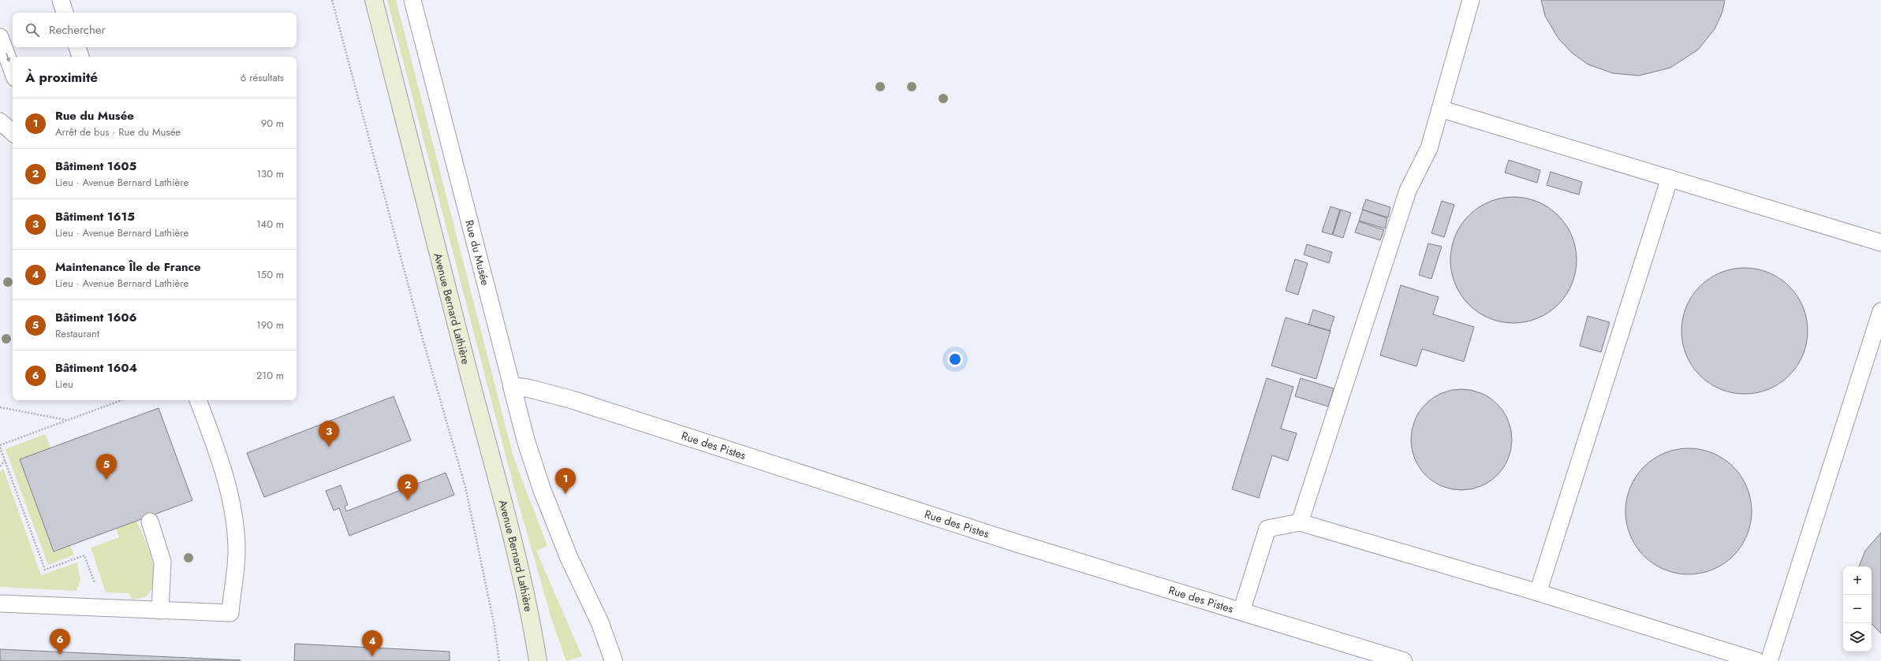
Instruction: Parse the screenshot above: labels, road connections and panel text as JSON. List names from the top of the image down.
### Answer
{
  "streets": {
    "main road": ["Avenue Bernard Lathière"],
    "street": ["Rue du Musée", "Rue des Pistes"]
  },
  "crossings": [
    ["Rue du Musée", "Rue des Pistes"]
  ],
  "page": {
    "search": "Rechercher",
    "heading": ["À proximité", "6 résultats"],
    "list": [
      {
        "mark": "1",
        "name": "Rue du Musée",
        "note": "Arrêt de bus · Rue du Musée",
        "value": "90 m"
      },
      {
        "mark": "2",
        "name": "Bâtiment 1605",
        "note": "Lieu · Avenue Bernard Lathière",
        "value": "130 m"
      },
      {
        "mark": "3",
        "name": "Bâtiment 1615",
        "note": "Lieu · Avenue Bernard Lathière",
        "value": "140 m"
      },
      {
        "mark": "4",
        "name": "Maintenance Île de France",
        "note": "Lieu · Avenue Bernard Lathière",
        "value": "150 m"
      },
      {
        "mark": "5",
        "name": "Bâtiment 1606",
        "note": "Restaurant",
        "value": "190 m"
      },
      {
        "mark": "6",
        "name": "Bâtiment 1604",
        "note": "Lieu",
        "value": "210 m"
      }
    ],
    "pins": [
      "3",
      "5",
      "1",
      "2",
      "6",
      "4"
    ],
    "map_buttons": ["+", "−"]
  }
}
